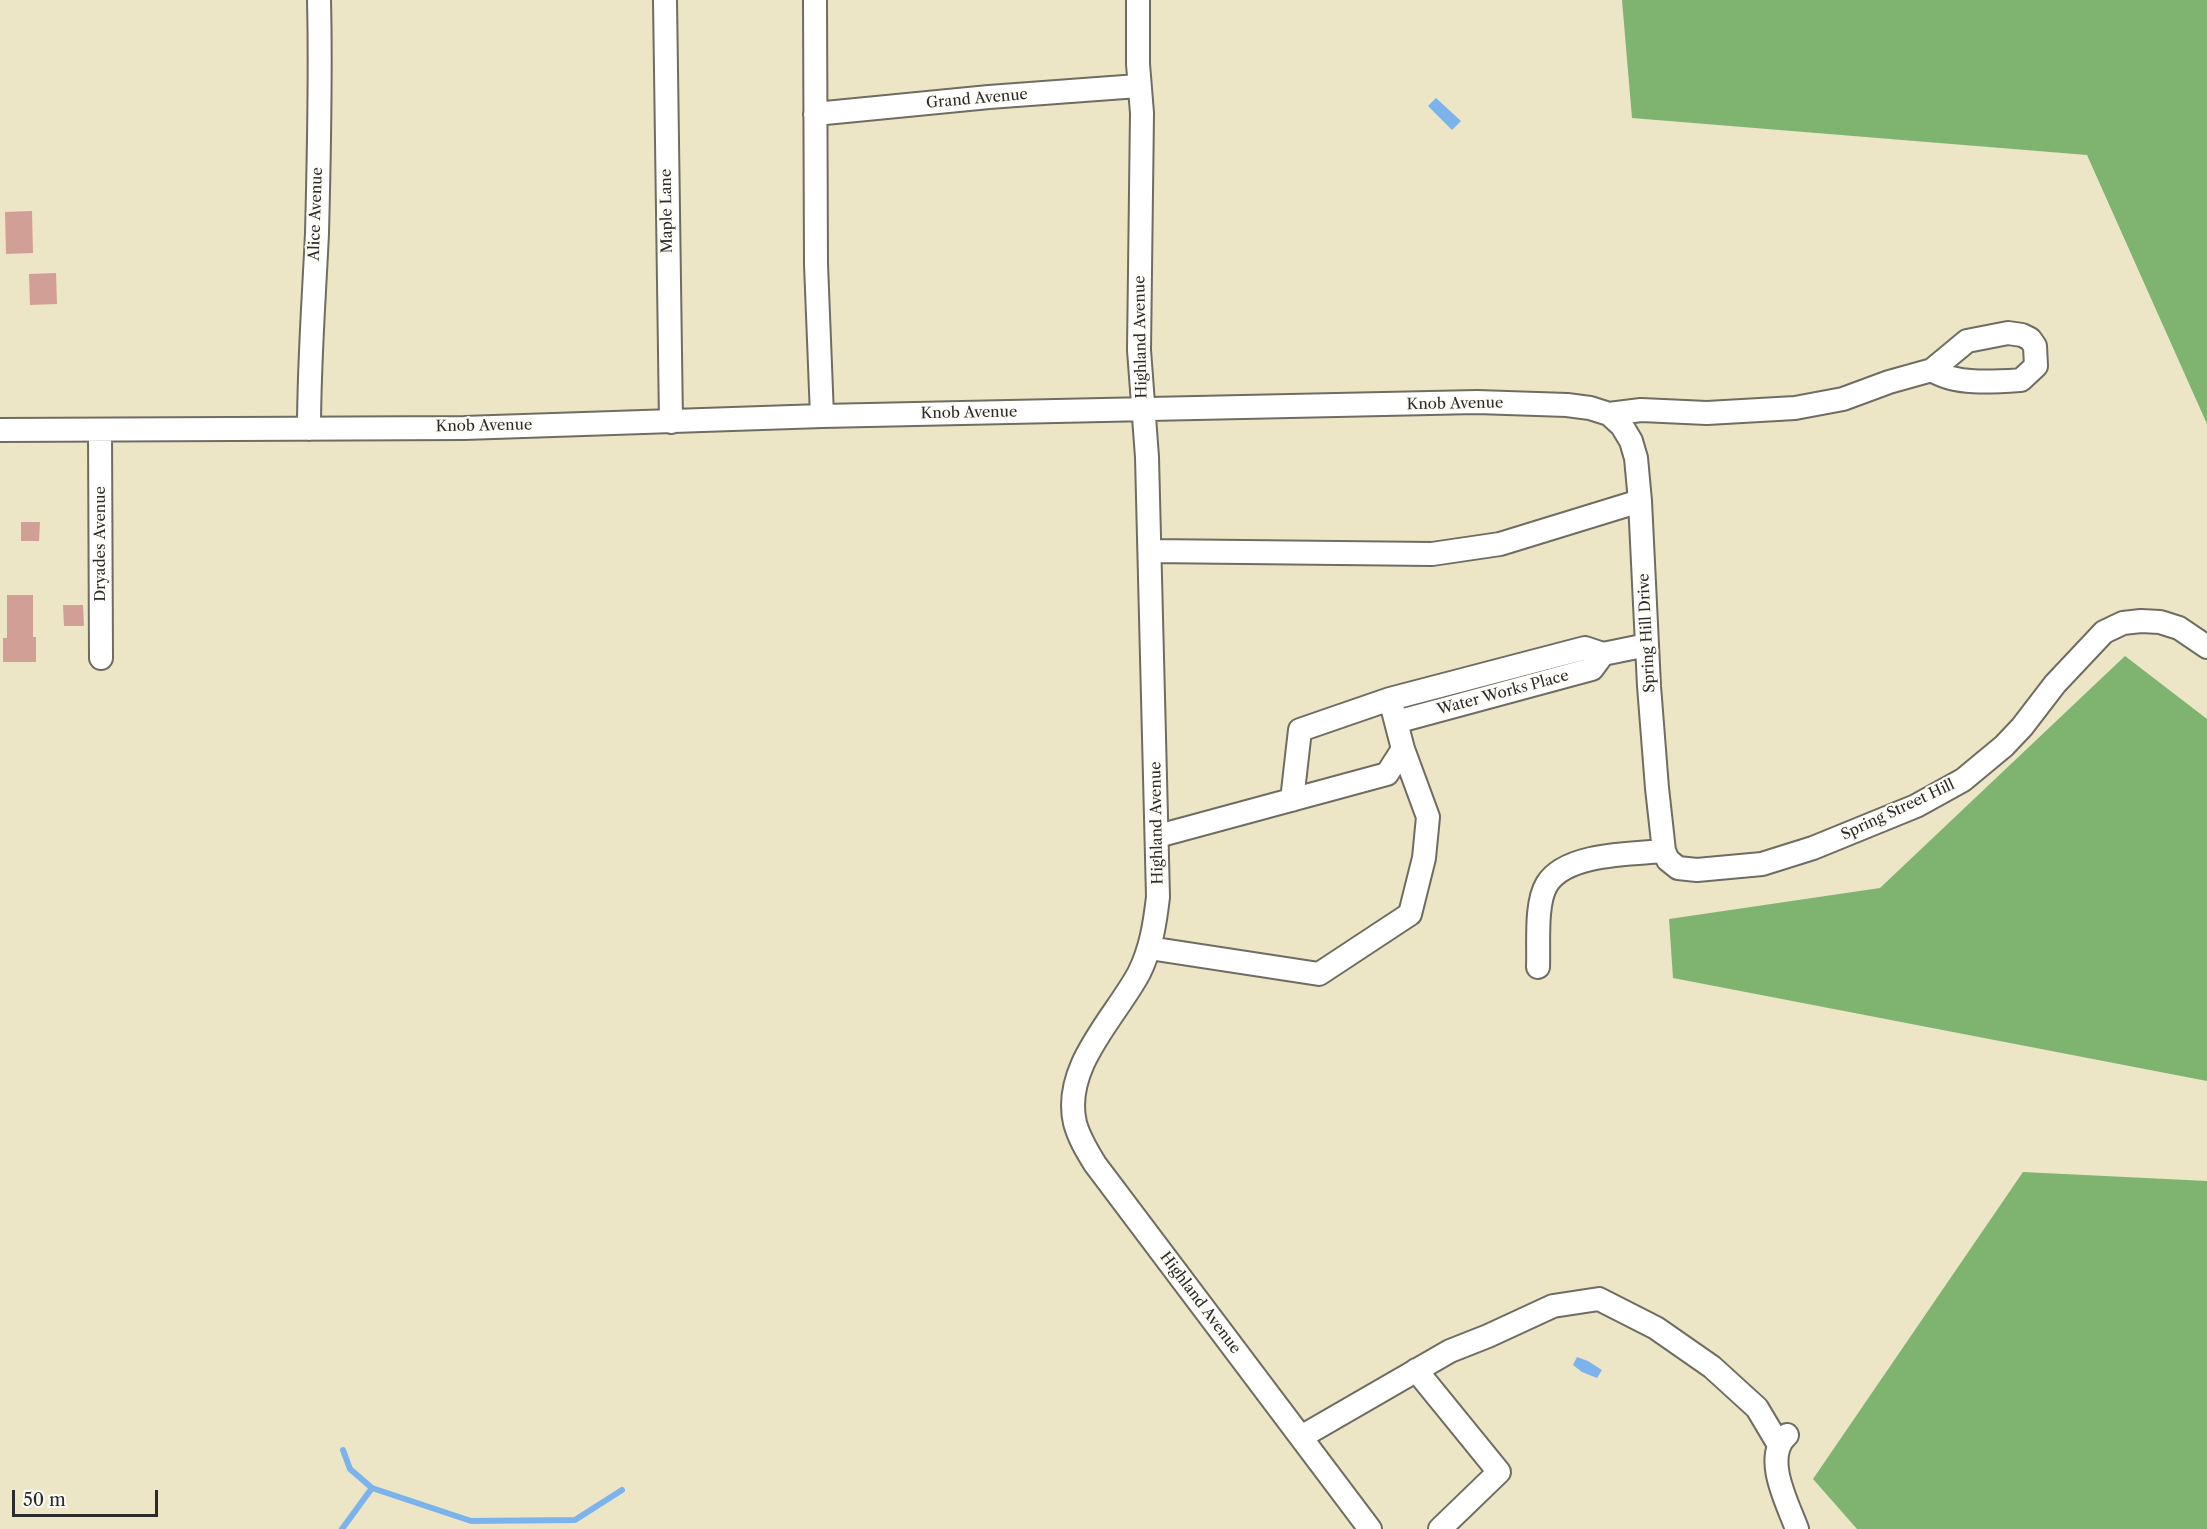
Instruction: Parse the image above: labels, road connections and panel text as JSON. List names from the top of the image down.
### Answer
{
  "streets": {
    "street": [
      "Grand Avenue",
      "Maple Lane",
      "Alice Avenue",
      "Highland Avenue",
      "Knob Avenue",
      "Dryades Avenue",
      "Spring Hill Drive",
      "Water Works Place",
      "Spring Street Hill"
    ]
  },
  "crossings": [
    ["Grand Avenue", "Highland Avenue"],
    ["Maple Lane", "Knob Avenue"],
    ["Alice Avenue", "Knob Avenue"],
    ["Highland Avenue", "Knob Avenue"],
    ["Knob Avenue", "Dryades Avenue"],
    ["Knob Avenue", "Spring Hill Drive"],
    ["Spring Hill Drive", "Water Works Place"],
    ["Spring Hill Drive", "Spring Street Hill"]
  ],
  "scale_bar": "50 m"
}
